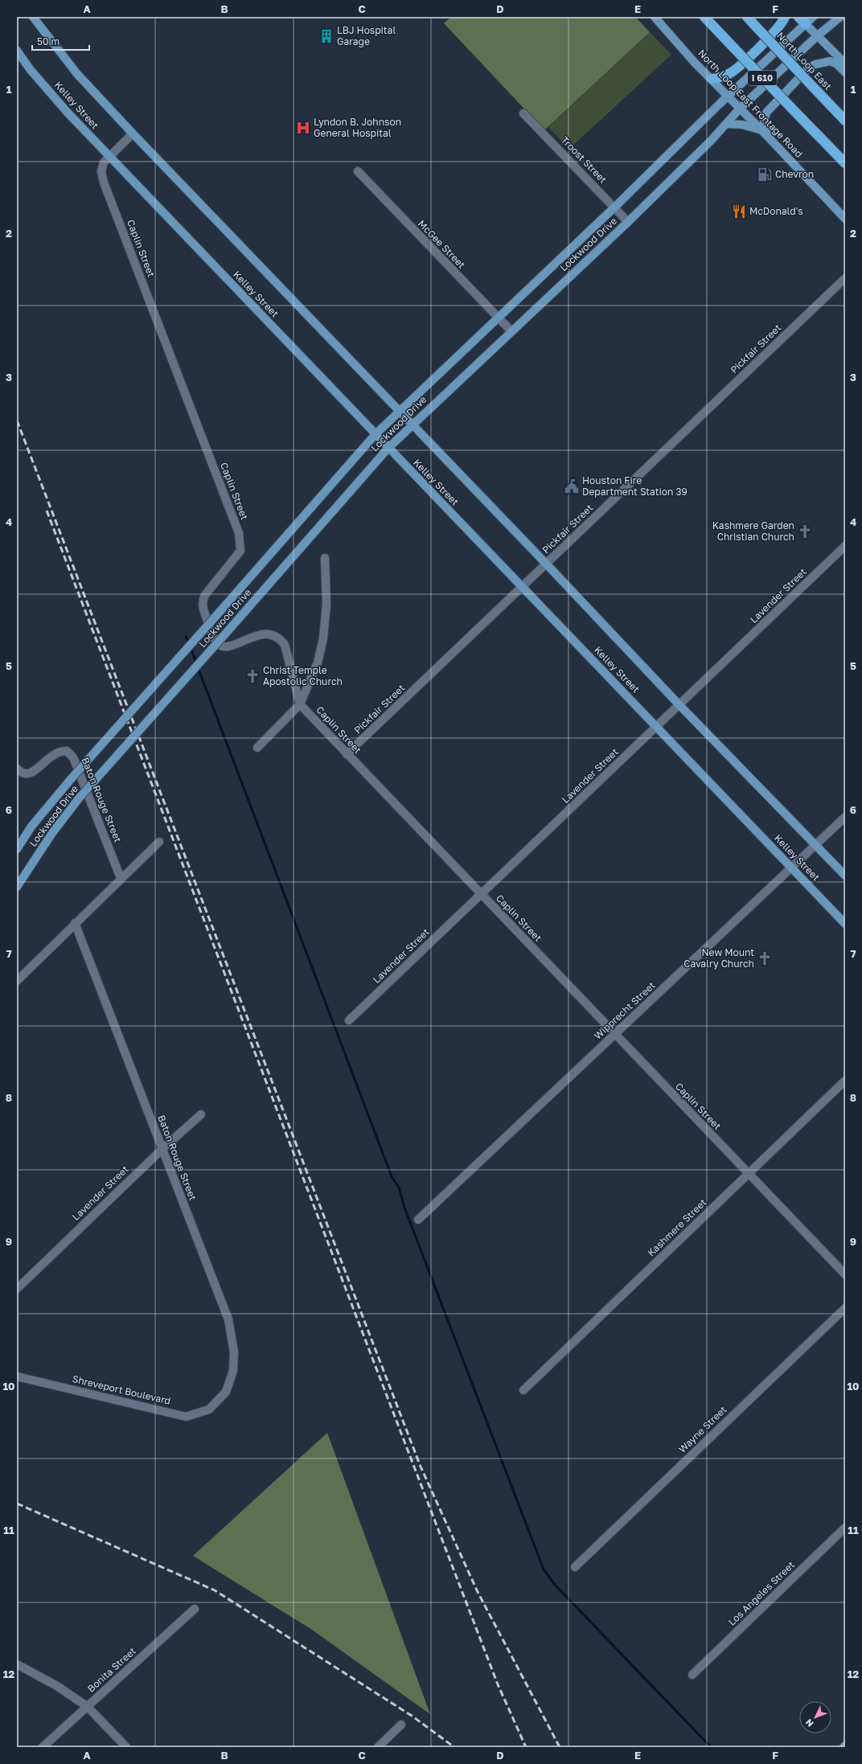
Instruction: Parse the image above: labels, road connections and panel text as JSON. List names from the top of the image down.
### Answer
{
  "streets": {
    "highway": ["North Loop East", "I 610"],
    "main road": ["North Loop East Frontage Road", "Kelley Street", "Lockwood Drive"],
    "street": [
      "Troost Street",
      "McGee Street",
      "Caplin Street",
      "Pickfair Street",
      "Lavender Street",
      "Baton Rouge Street",
      "Wipprecht Street",
      "Kashmere Street",
      "Shreveport Boulevard",
      "Wayne Street",
      "Los Angeles Street",
      "Bonita Street"
    ]
  },
  "crossings": [
    ["North Loop East Frontage Road", "Lockwood Drive"],
    ["Kelley Street", "Lockwood Drive"],
    ["Kelley Street", "Caplin Street"],
    ["Kelley Street", "Pickfair Street"],
    ["Kelley Street", "Lavender Street"],
    ["Kelley Street", "Wipprecht Street"],
    ["Troost Street", "Lockwood Drive"],
    ["McGee Street", "Lockwood Drive"],
    ["Caplin Street", "Pickfair Street"],
    ["Caplin Street", "Lavender Street"],
    ["Caplin Street", "Wipprecht Street"],
    ["Caplin Street", "Kashmere Street"],
    ["Lavender Street", "Baton Rouge Street"],
    ["Baton Rouge Street", "Shreveport Boulevard"]
  ],
  "places": {
    "building": ["LBJ Hospital Garage"],
    "hospital": ["Lyndon B. Johnson General Hospital"],
    "fuel station": ["Chevron"],
    "restaurant": ["McDonald's"],
    "public building": ["Houston Fire Department Station 39"],
    "church": ["Kashmere Garden Christian Church", "Christ Temple Apostolic Church", "New Mount Cavalry Church"]
  },
  "scale_bar": "50 m",
  "north": "bottom left",
  "grid": {
    "columns": [
      "A",
      "B",
      "C",
      "D",
      "E",
      "F"
    ],
    "rows": [
      "1",
      "2",
      "3",
      "4",
      "5",
      "6",
      "7",
      "8",
      "9",
      "10",
      "11",
      "12"
    ]
  }
}
